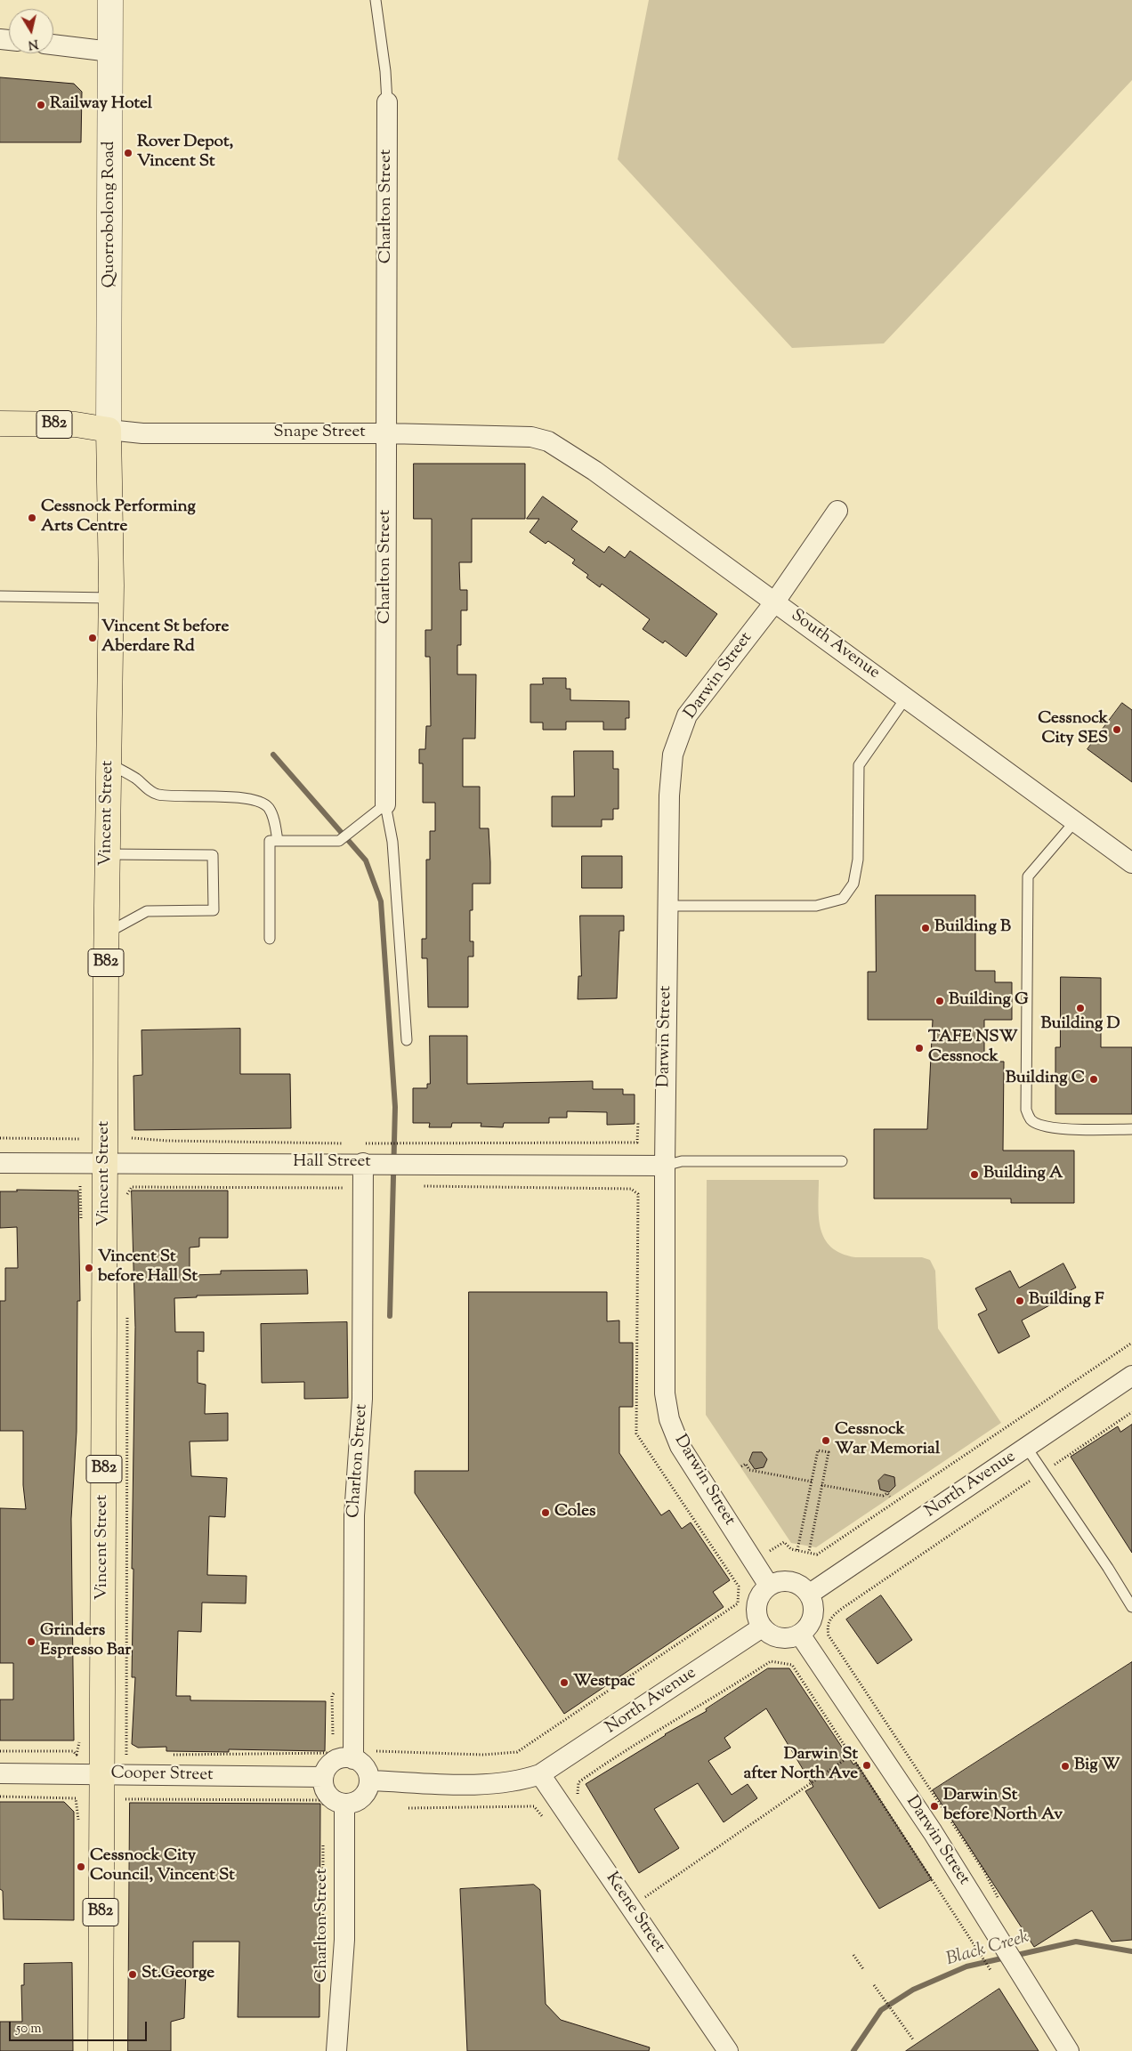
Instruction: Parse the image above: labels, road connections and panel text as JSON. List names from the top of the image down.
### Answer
{
  "streets": {
    "main road": ["B82", "Vincent Street"],
    "street": [
      "Charlton Street",
      "Quorrobolong Road",
      "Snape Street",
      "South Avenue",
      "Darwin Street",
      "Hall Street",
      "North Avenue",
      "Cooper Street",
      "Keene Street"
    ]
  },
  "crossings": [
    ["Charlton Street", "Snape Street"],
    ["Charlton Street", "Hall Street"],
    ["Charlton Street", "Cooper Street"],
    ["Quorrobolong Road", "B82"],
    ["Quorrobolong Road", "Snape Street"],
    ["Quorrobolong Road", "Vincent Street"],
    ["B82", "Snape Street"],
    ["B82", "Vincent Street"],
    ["Snape Street", "South Avenue"],
    ["Snape Street", "Vincent Street"],
    ["South Avenue", "Darwin Street"],
    ["Darwin Street", "Hall Street"],
    ["Darwin Street", "North Avenue"],
    ["Vincent Street", "Hall Street"],
    ["Vincent Street", "Cooper Street"],
    ["North Avenue", "Keene Street"]
  ],
  "water": ["Black Creek"],
  "places": [
    "Railway Hotel",
    "Rover Depot, Vincent St",
    "Cessnock Performing Arts Centre",
    "Vincent St before Aberdare Rd",
    "Cessnock City SES",
    "Building B",
    "Building G",
    "Building D",
    "TAFE NSW Cessnock",
    "Building C",
    "Building A",
    "Vincent St before Hall St",
    "Building F",
    "Cessnock War Memorial",
    "Coles",
    "Grinders Espresso Bar",
    "Westpac",
    "Darwin St after North Ave",
    "Big W",
    "Darwin St before North Av",
    "Cessnock City Council, Vincent St",
    "St.George"
  ],
  "scale_bar": "50 m",
  "north": "bottom"
}
